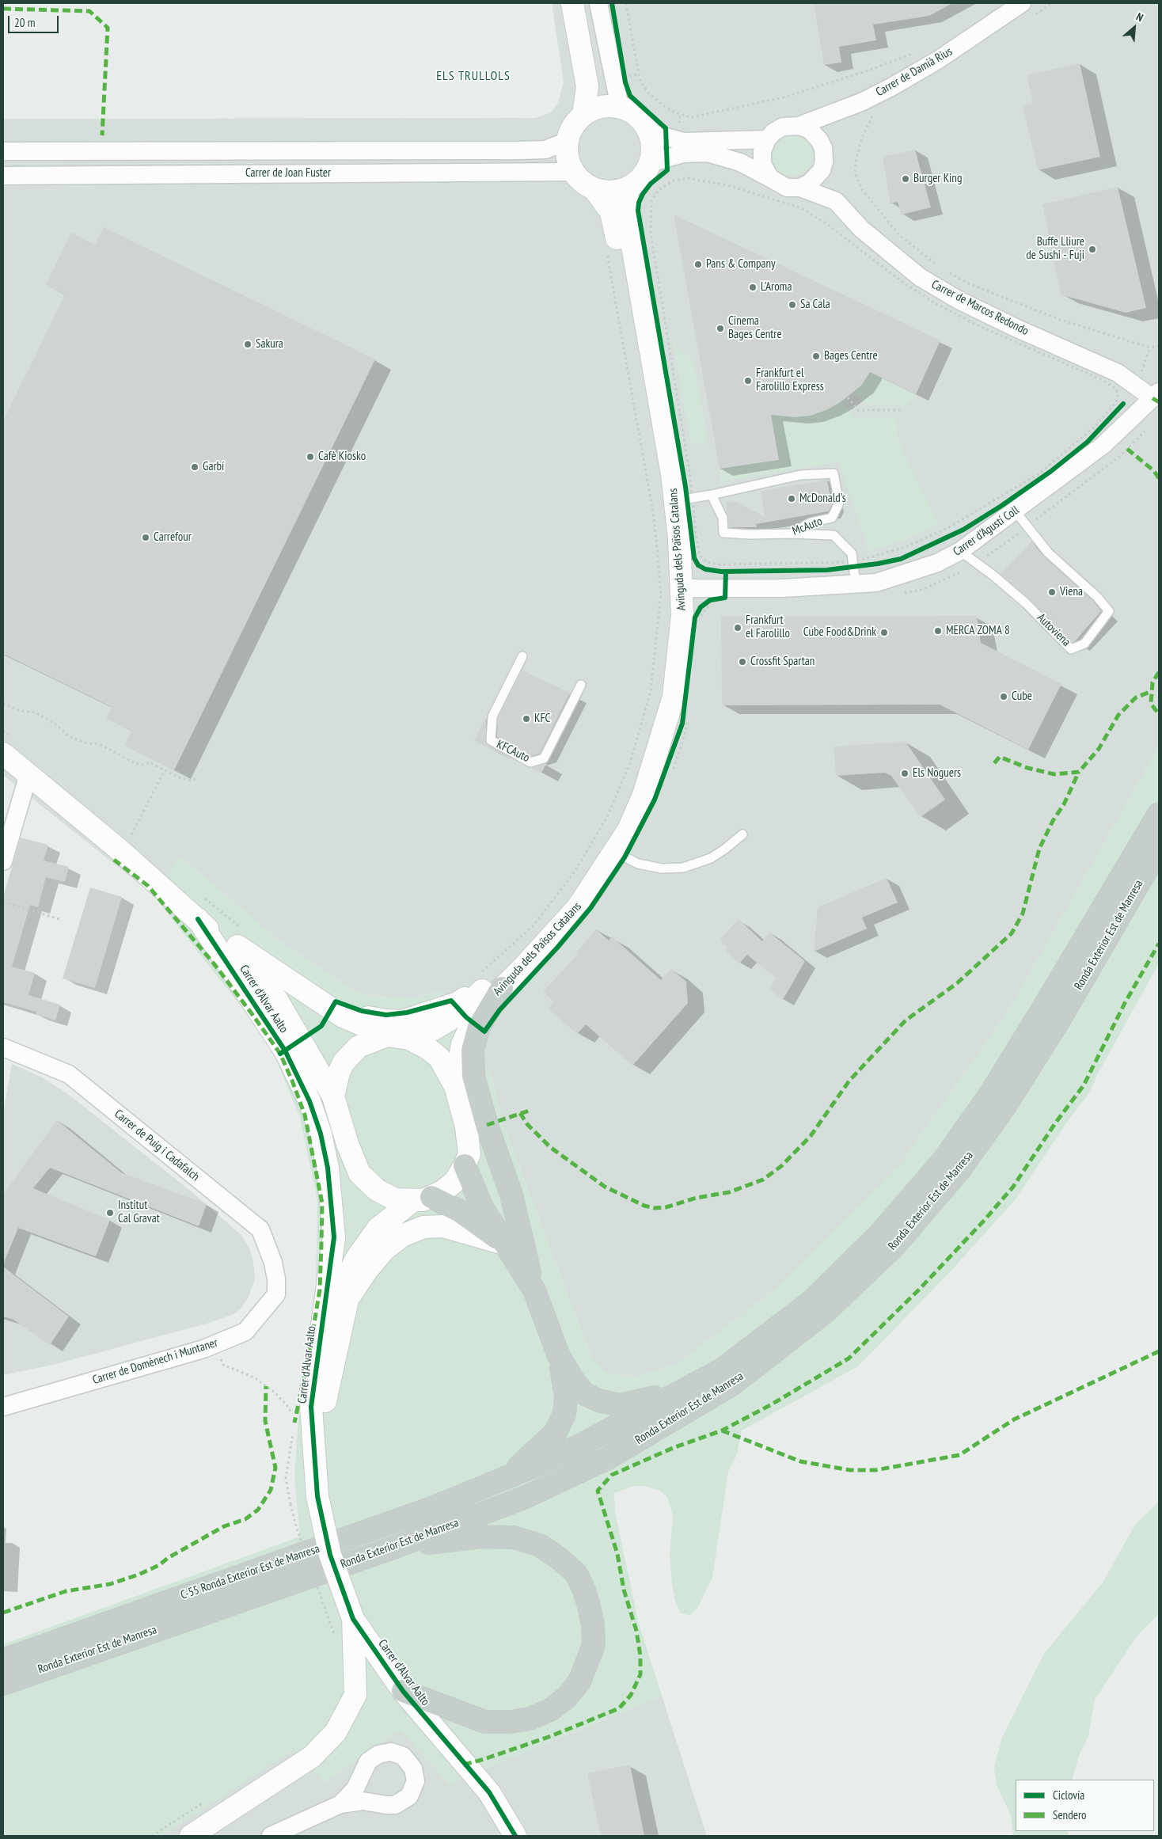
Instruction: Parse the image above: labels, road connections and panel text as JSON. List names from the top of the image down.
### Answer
{
  "streets": {
    "highway": ["Ronda Exterior Est de Manresa", "C-55 Ronda Exterior Est de Manresa"],
    "street": [
      "Carrer de Damià Rius",
      "Carrer de Joan Fuster",
      "Carrer de Marcos Redondo",
      "Carrer d'Agustí Coll",
      "Avinguda dels Països Catalans",
      "Carrer d'Alvar Aalto",
      "Carrer de Puig i Cadafalch",
      "Carrer de Domènech i Muntaner"
    ],
    "lane": ["McAuto", "Autoviena", "KFCAuto"]
  },
  "crossings": [
    ["Carrer de Damià Rius", "Carrer de Marcos Redondo"],
    ["Carrer de Joan Fuster", "Avinguda dels Països Catalans"],
    ["Carrer de Marcos Redondo", "Carrer d'Agustí Coll"],
    ["McAuto", "Avinguda dels Països Catalans"],
    ["Carrer d'Agustí Coll", "Avinguda dels Països Catalans"],
    ["Carrer d'Agustí Coll", "Autoviena"],
    ["Ronda Exterior Est de Manresa", "C-55 Ronda Exterior Est de Manresa"],
    ["Carrer de Puig i Cadafalch", "Carrer de Domènech i Muntaner"]
  ],
  "districts": ["ELS TRULLOLS"],
  "places": [
    "Burger King",
    "Buffe Lliure de Sushi - Fuji",
    "Pans & Company",
    "L'Aroma",
    "Sa Cala",
    "Cinema Bages Centre",
    "Sakura",
    "Bages Centre",
    "Frankfurt el Farolillo Express",
    "Cafè Kiosko",
    "Garbí",
    "McDonald's",
    "Carrefour",
    "Viena",
    "Frankfurt el Farolillo",
    "MERCA ZOMA 8",
    "Cube Food&Drink",
    "Crossfit Spartan",
    "Cube",
    "KFC",
    "Els Noguers",
    "Institut Cal Gravat"
  ],
  "legend": ["Ciclovía", "Sendero"],
  "scale_bar": "20 m",
  "north": "top right"
}
